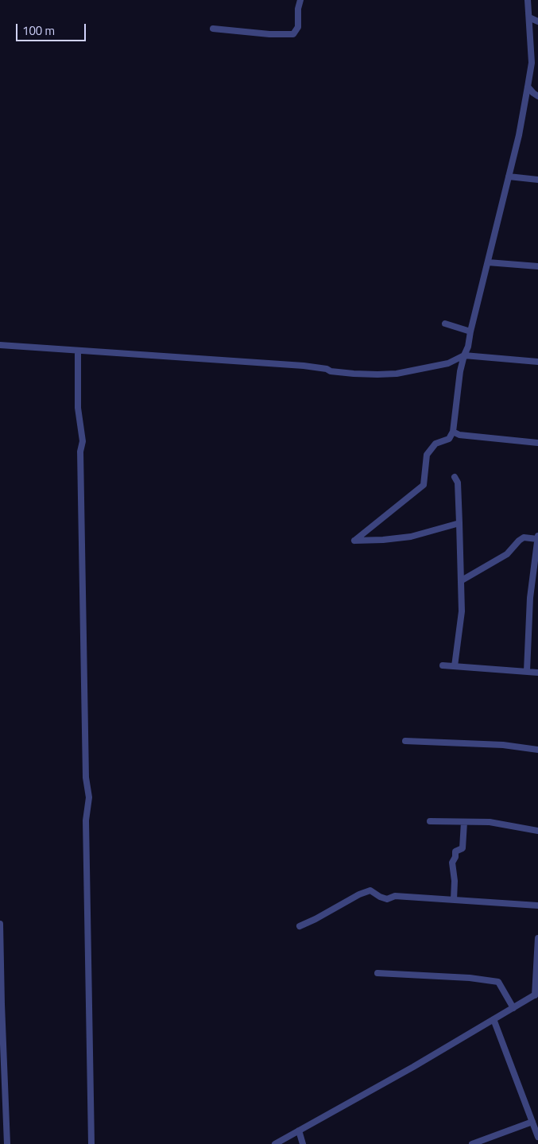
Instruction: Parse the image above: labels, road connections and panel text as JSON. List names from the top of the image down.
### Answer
{
  "scale_bar": "100 m"
}
